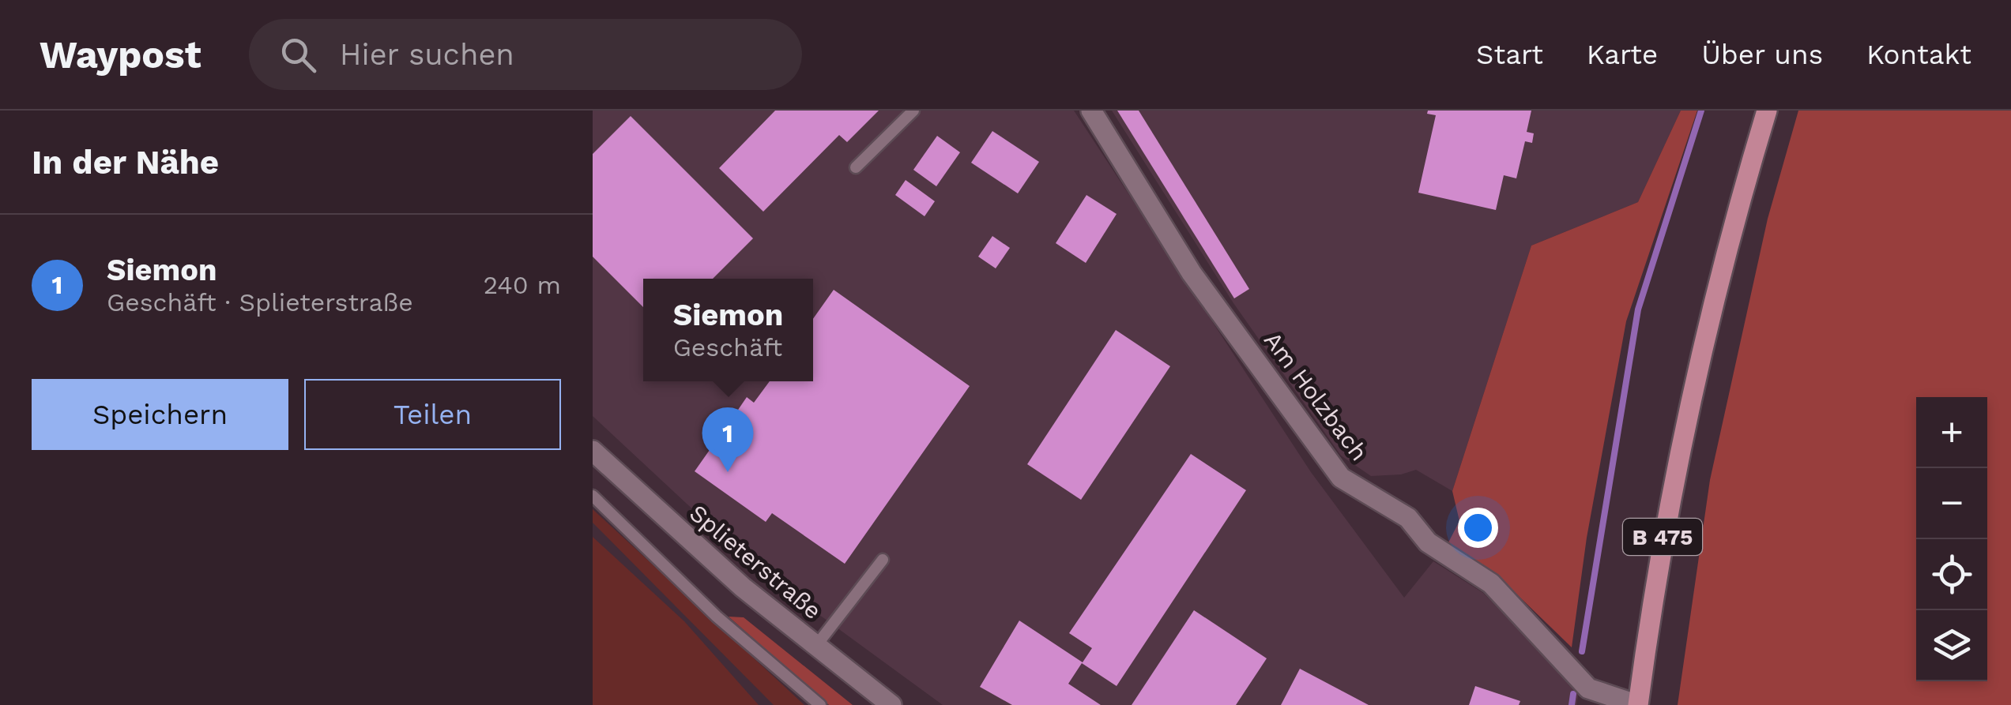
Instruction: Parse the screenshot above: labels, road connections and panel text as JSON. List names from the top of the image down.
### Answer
{
  "streets": {
    "main road": ["B 475"],
    "street": ["Am Holzbach", "Splieterstraße"]
  },
  "crossings": [
    ["Am Holzbach", "B 475"]
  ],
  "page": {
    "header": "Waypost",
    "search": "Hier suchen",
    "nav": [
      "Start",
      "Karte",
      "Über uns",
      "Kontakt"
    ],
    "heading": "In der Nähe",
    "list": [
      {
        "mark": "1",
        "name": "Siemon",
        "note": "Geschäft · Splieterstraße",
        "value": "240 m"
      }
    ],
    "popup": ["Siemon", "Geschäft"],
    "buttons": ["Speichern", "Teilen"],
    "map_buttons": ["+", "−"],
    "pins": "1"
  }
}
